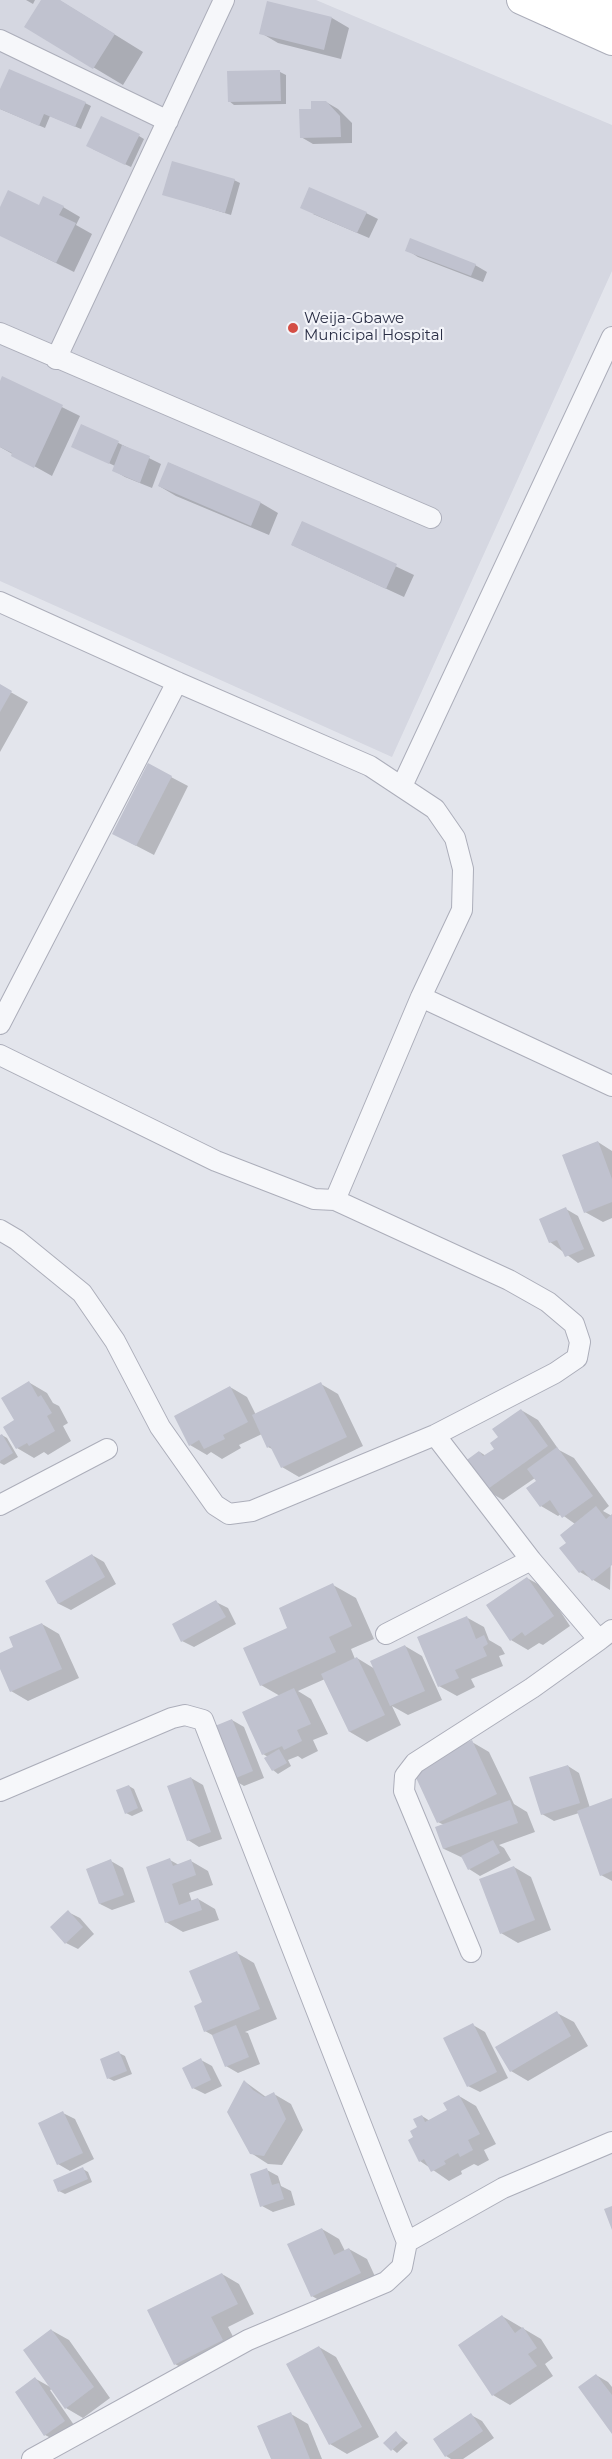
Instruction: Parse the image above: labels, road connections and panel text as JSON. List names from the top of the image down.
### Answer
{
  "places": ["Weija-Gbawe Municipal Hospital"]
}
